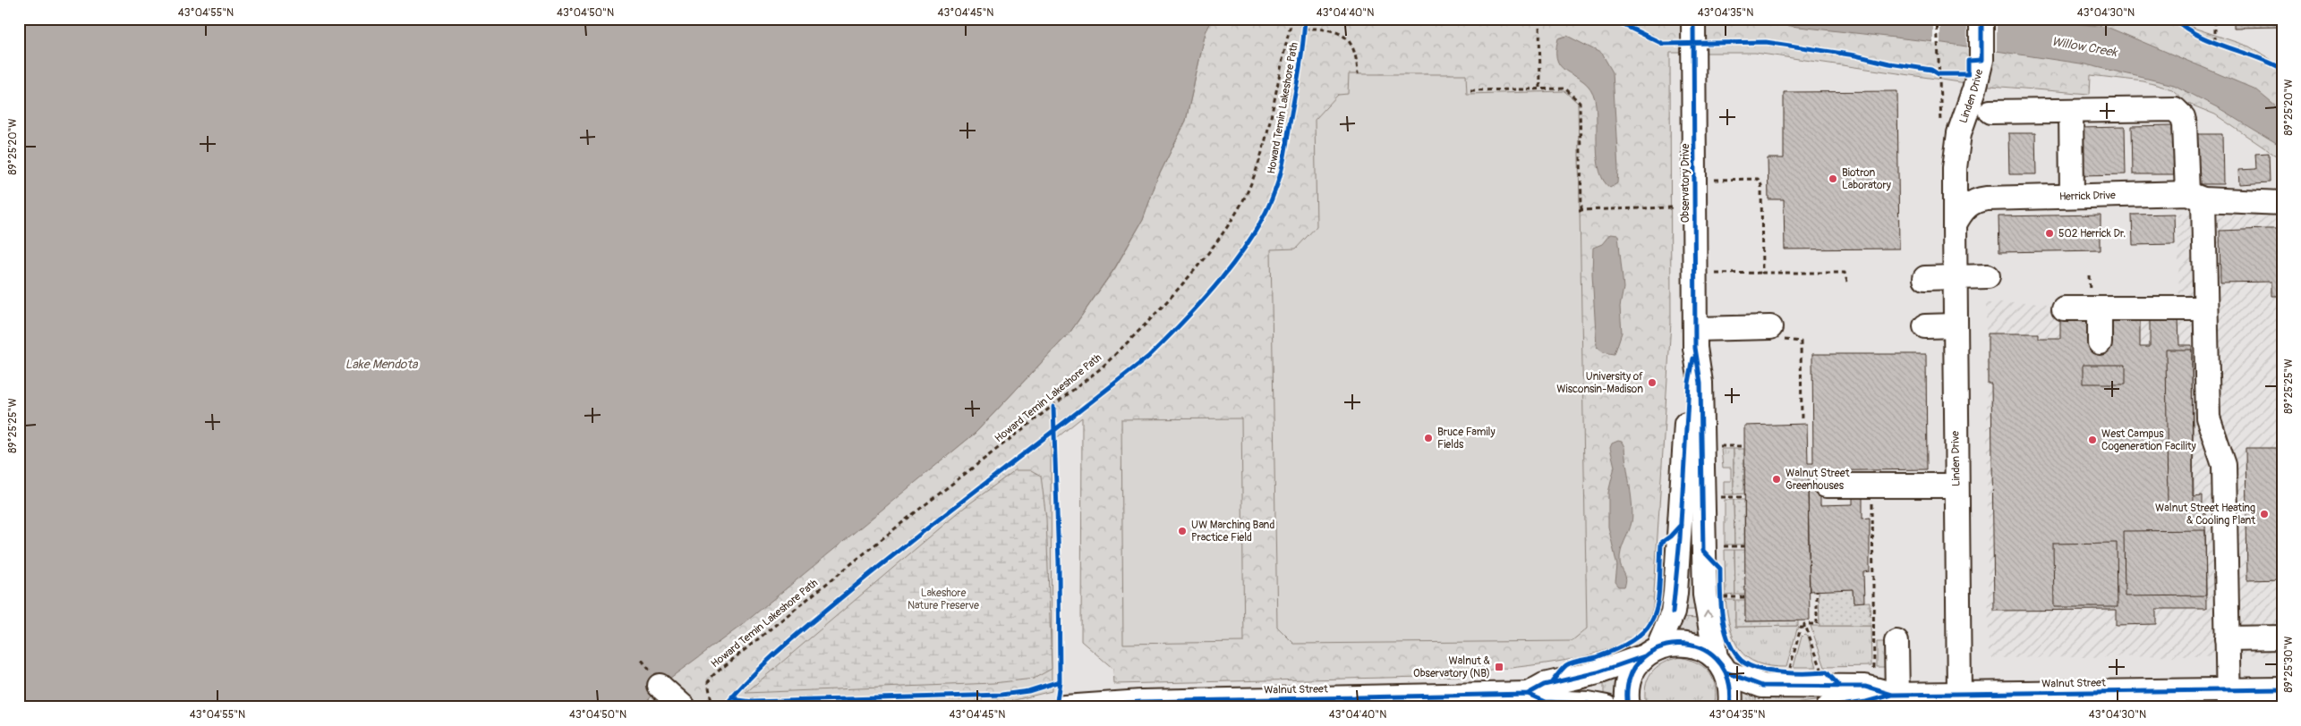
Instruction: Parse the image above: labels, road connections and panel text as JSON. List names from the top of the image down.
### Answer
{
  "streets": {
    "street": [
      "Linden Drive",
      "Observatory Drive",
      "Herrick Drive",
      "Walnut Street"
    ],
    "cycle path": ["Howard Temin Lakeshore Path"]
  },
  "crossings": [
    ["Linden Drive", "Herrick Drive"],
    ["Linden Drive", "Walnut Street"],
    ["Observatory Drive", "Walnut Street"]
  ],
  "water": ["Willow Creek", "Lake Mendota"],
  "parks": ["Lakeshore Nature Preserve"],
  "places": {
    "other": [
      "Biotron Laboratory",
      "502 Herrick Dr.",
      "University of Wisconsin-Madison",
      "Bruce Family Fields",
      "West Campus Cogeneration Facility",
      "Walnut Street Greenhouses",
      "Walnut Street Heating & Cooling Plant",
      "UW Marching Band Practice Field"
    ],
    "transit": ["Walnut & Observatory (NB)"]
  },
  "coordinates": [
    "43°04'55\"N",
    "43°04'50\"N",
    "43°04'45\"N",
    "43°04'40\"N",
    "43°04'35\"N",
    "43°04'30\"N",
    "89°25'20\"W",
    "89°25'25\"W",
    "89°25'30\"W"
  ]
}
